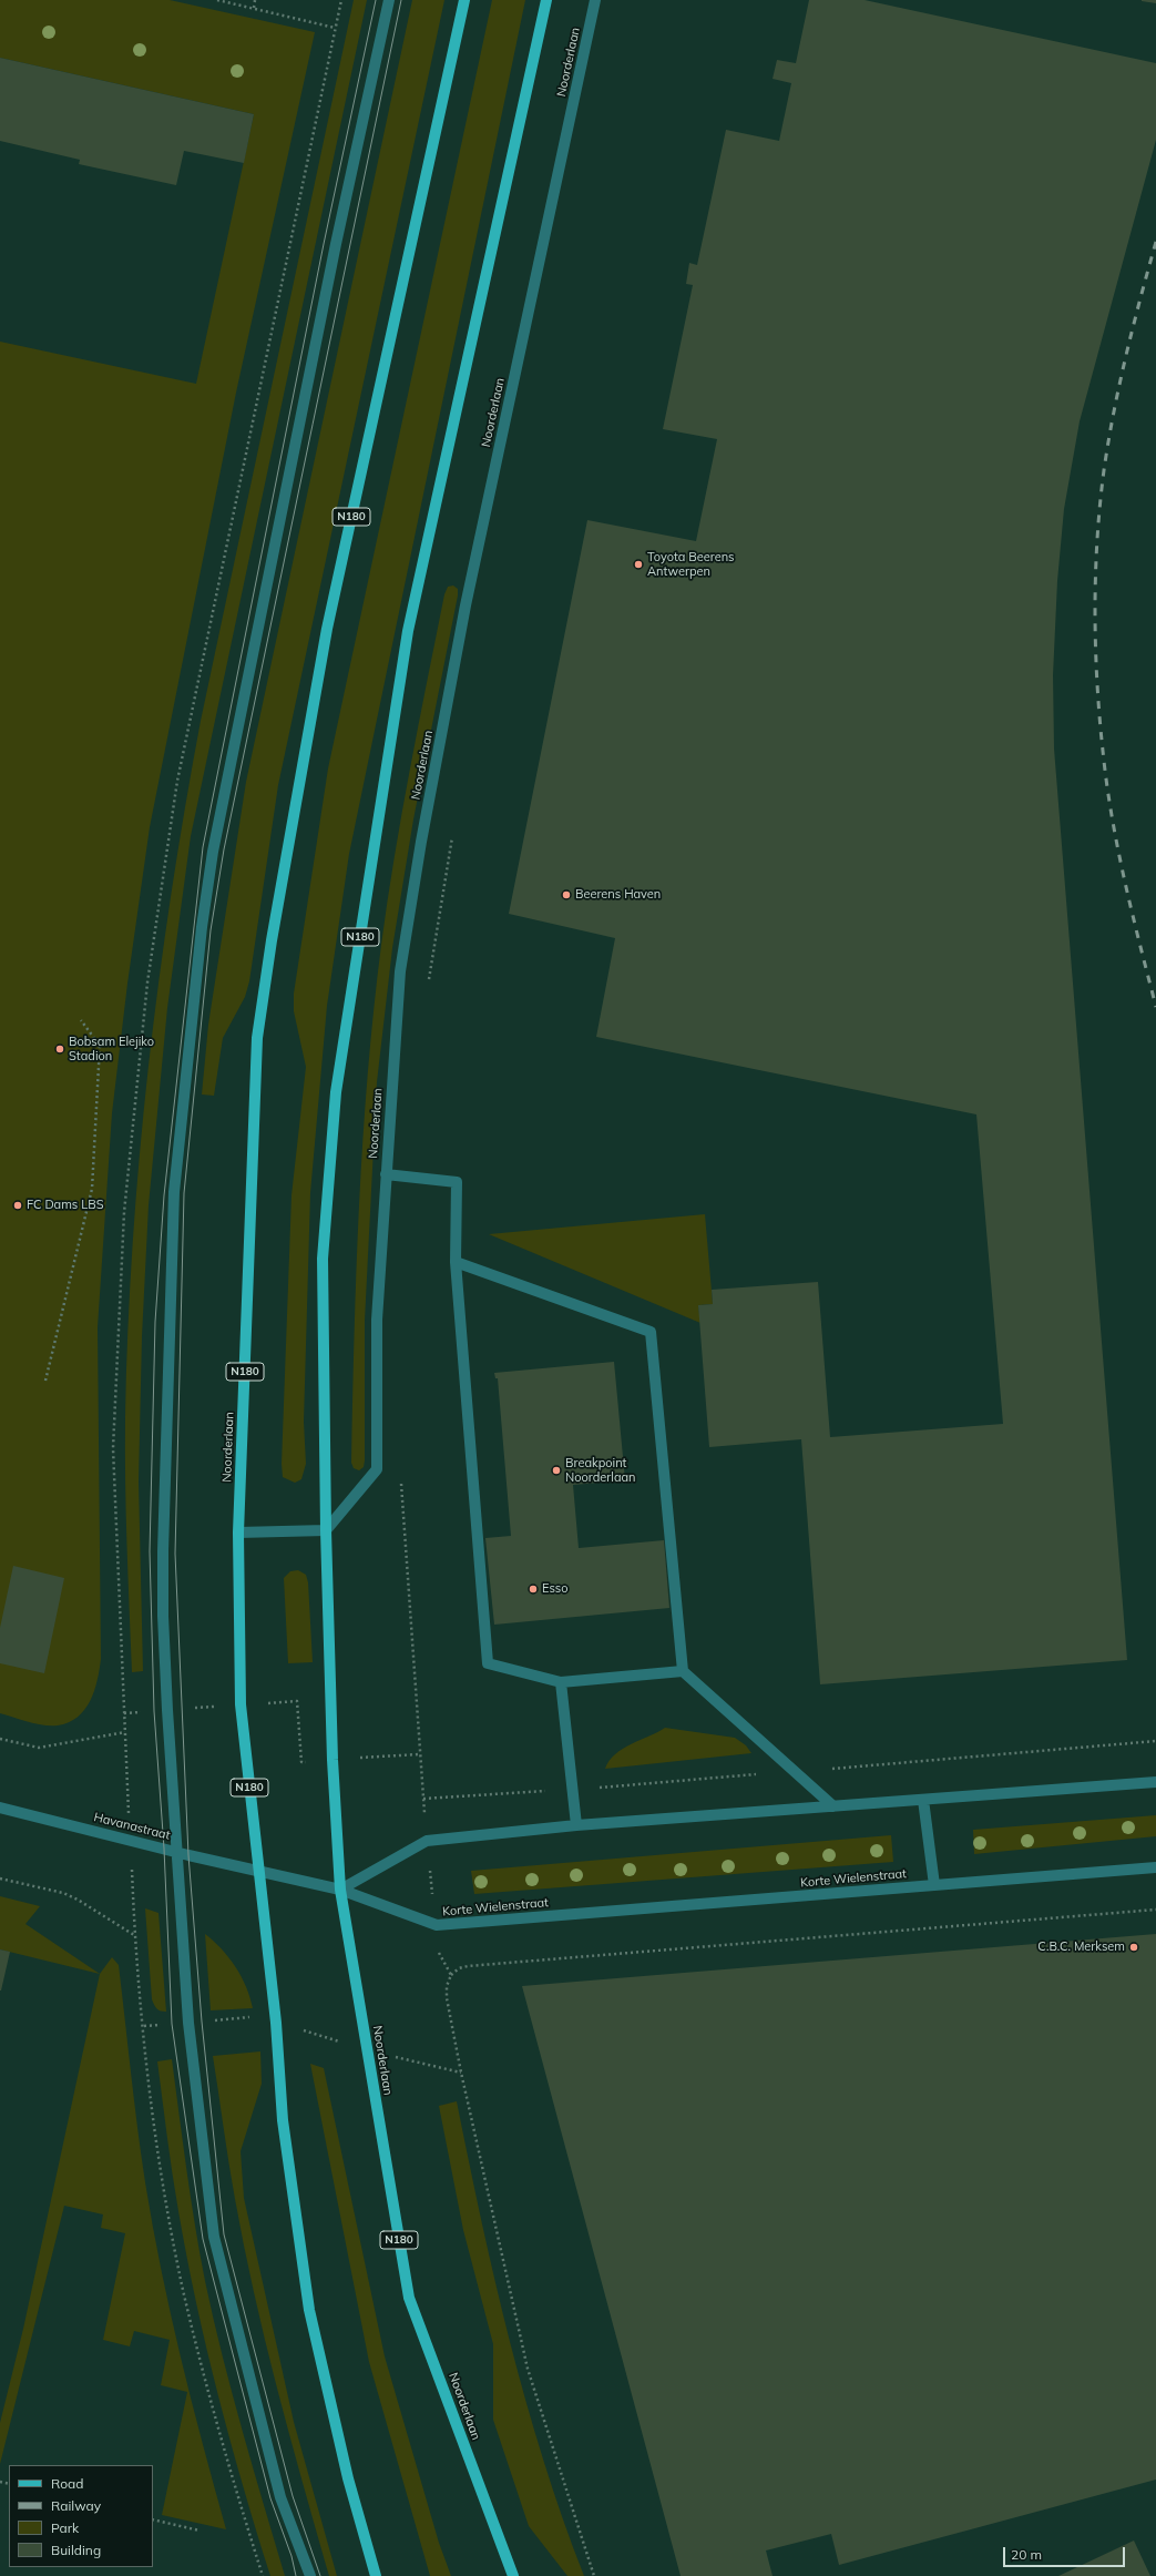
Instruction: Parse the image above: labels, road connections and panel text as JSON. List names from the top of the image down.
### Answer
{
  "streets": {
    "main road": ["Noorderlaan", "N180"],
    "street": ["Havanastraat", "Korte Wielenstraat"]
  },
  "crossings": [
    ["Noorderlaan", "Havanastraat"],
    ["Noorderlaan", "Korte Wielenstraat"],
    ["Havanastraat", "Korte Wielenstraat"]
  ],
  "places": [
    "Toyota Beerens Antwerpen",
    "Beerens Haven",
    "Bobsam Elejiko Stadion",
    "FC Dams LBS",
    "Breakpoint Noorderlaan",
    "Esso",
    "C.B.C. Merksem"
  ],
  "legend": [
    "Road",
    "Railway",
    "Park",
    "Building"
  ],
  "scale_bar": "20 m"
}
